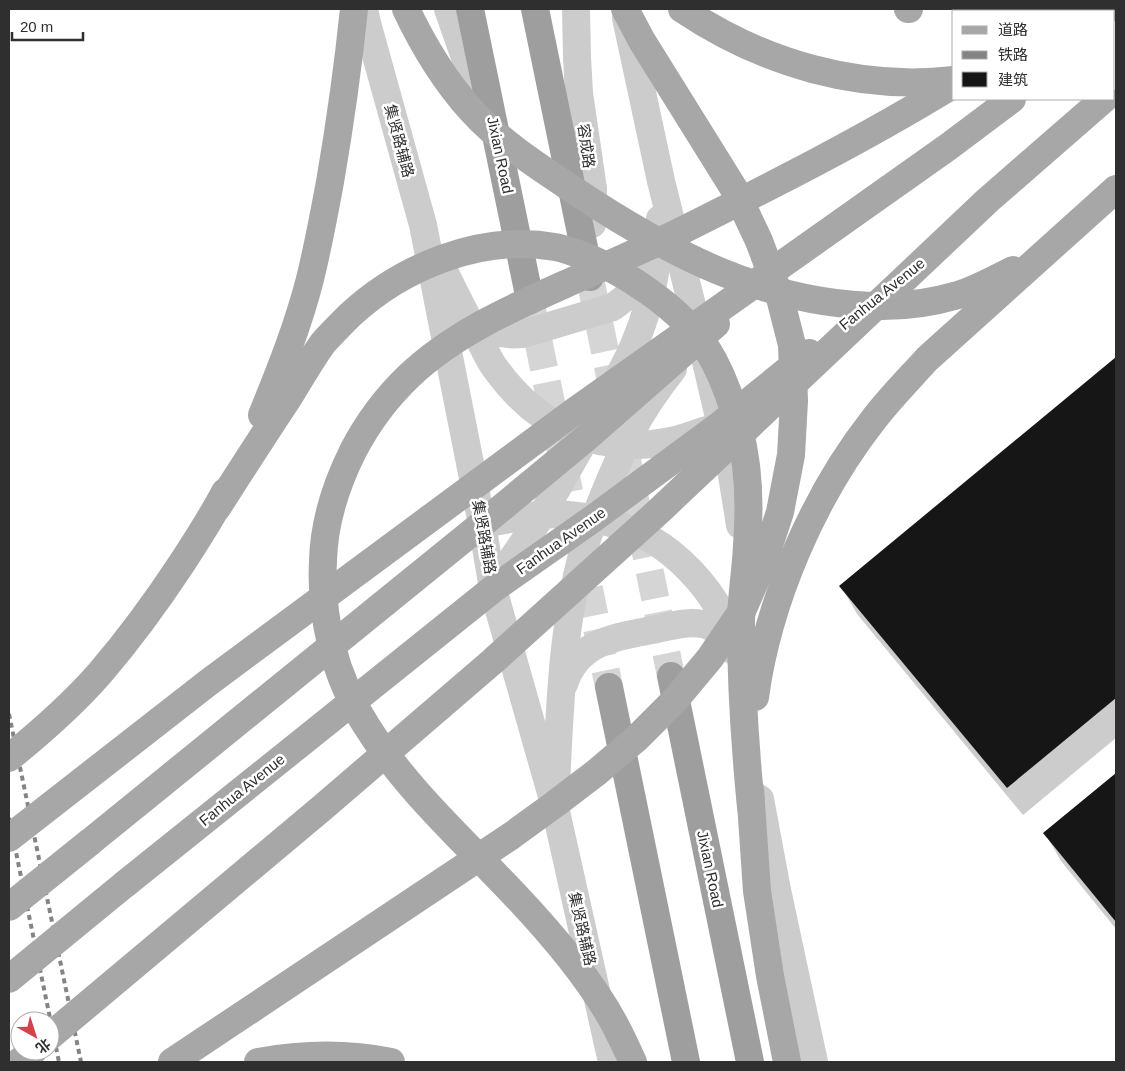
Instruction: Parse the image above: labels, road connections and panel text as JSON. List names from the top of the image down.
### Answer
{
  "streets": {
    "highway": ["Jixian Road"],
    "main road": ["Fanhua Avenue"],
    "street": ["集贤路辅路", "容成路"]
  },
  "crossings": [
    ["集贤路辅路", "Fanhua Avenue"]
  ],
  "legend": ["道路", "铁路", "建筑"],
  "scale_bar": "20 m",
  "north": "bottom right"
}
